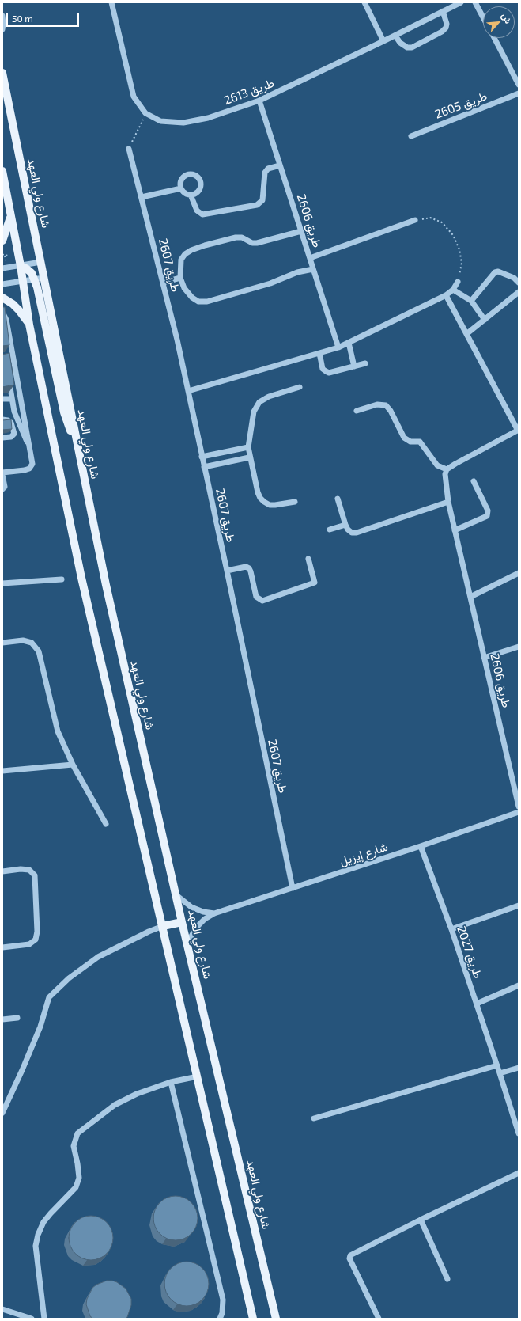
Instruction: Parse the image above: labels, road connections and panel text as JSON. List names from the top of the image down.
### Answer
{
  "streets": {
    "main road": ["شارع ولي العهد"],
    "street": [
      "طريق 2613",
      "طريق 2605",
      "طريق 2606",
      "طريق 2607",
      "شارع إيزيل",
      "طريق 2027"
    ]
  },
  "crossings": [
    ["طريق 2613", "طريق 2606"],
    ["شارع ولي العهد", "شارع إيزيل"],
    ["طريق 2607", "شارع إيزيل"],
    ["شارع إيزيل", "طريق 2027"]
  ],
  "scale_bar": "50 m",
  "north": "top right"
}
